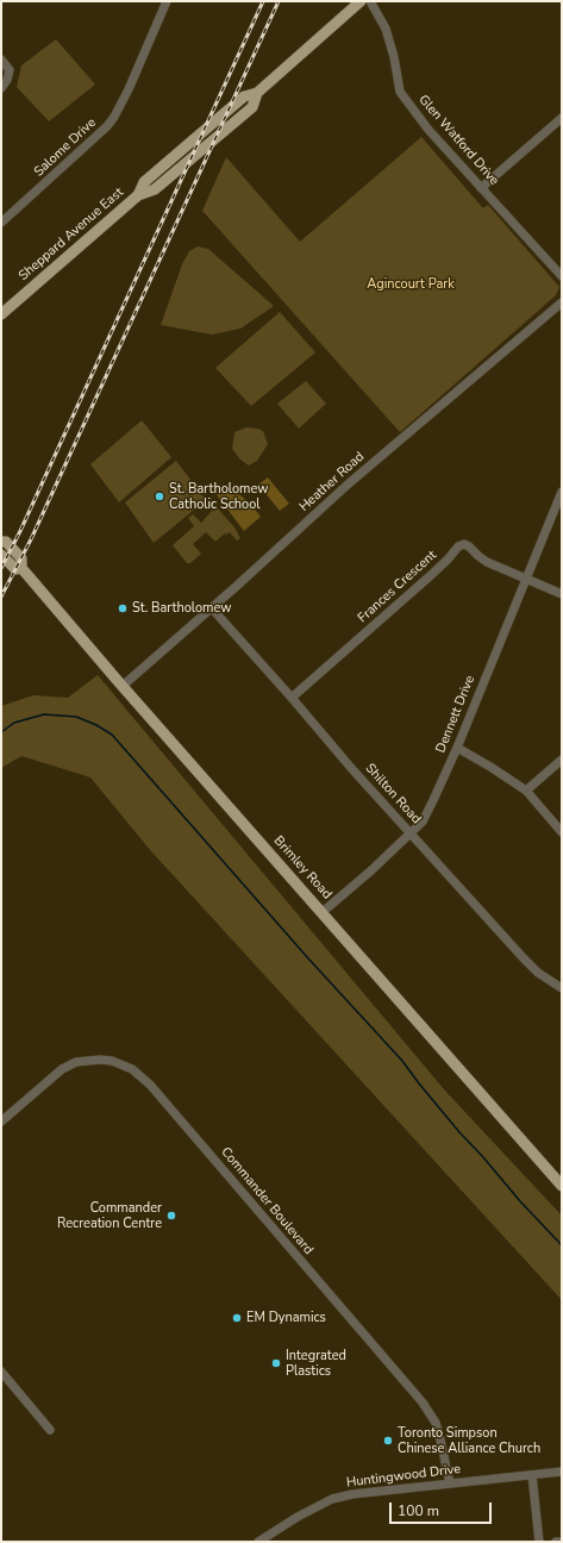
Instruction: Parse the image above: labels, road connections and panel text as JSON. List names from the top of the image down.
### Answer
{
  "streets": {
    "main road": ["Sheppard Avenue East", "Brimley Road"],
    "street": [
      "Glen Watford Drive",
      "Salome Drive",
      "Heather Road",
      "Frances Crescent",
      "Dennett Drive",
      "Shilton Road",
      "Commander Boulevard",
      "Huntingwood Drive"
    ]
  },
  "crossings": [
    ["Heather Road", "Shilton Road"],
    ["Heather Road", "Brimley Road"],
    ["Frances Crescent", "Dennett Drive"],
    ["Frances Crescent", "Shilton Road"],
    ["Dennett Drive", "Shilton Road"],
    ["Dennett Drive", "Brimley Road"],
    ["Commander Boulevard", "Huntingwood Drive"]
  ],
  "parks": ["Agincourt Park"],
  "places": [
    "St. Bartholomew Catholic School",
    "St. Bartholomew",
    "Commander Recreation Centre",
    "EM Dynamics",
    "Integrated Plastics",
    "Toronto Simpson Chinese Alliance Church"
  ],
  "scale_bar": "100 m"
}
